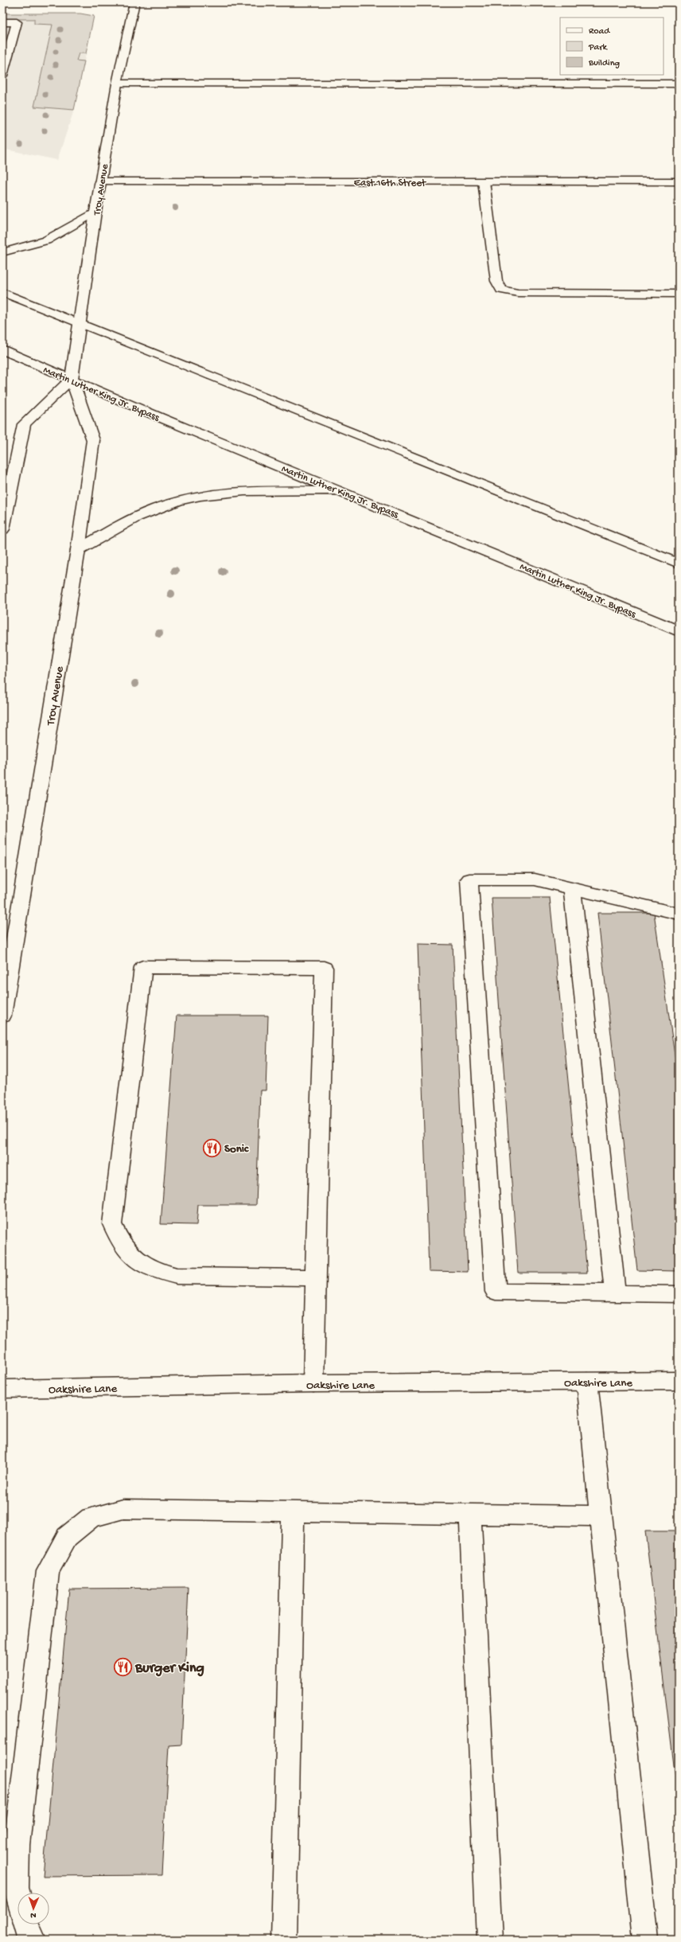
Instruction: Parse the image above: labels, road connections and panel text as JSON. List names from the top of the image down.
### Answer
{
  "streets": {
    "main road": [
      "East 16th Street",
      "Troy Avenue",
      "Martin Luther King Jr. Bypass",
      "Oakshire Lane"
    ]
  },
  "crossings": [
    ["East 16th Street", "Troy Avenue"],
    ["Troy Avenue", "Martin Luther King Jr. Bypass"]
  ],
  "places": {
    "restaurant": ["Sonic", "Burger King"]
  },
  "legend": ["Road", "Park", "Building"],
  "north": "bottom"
}
